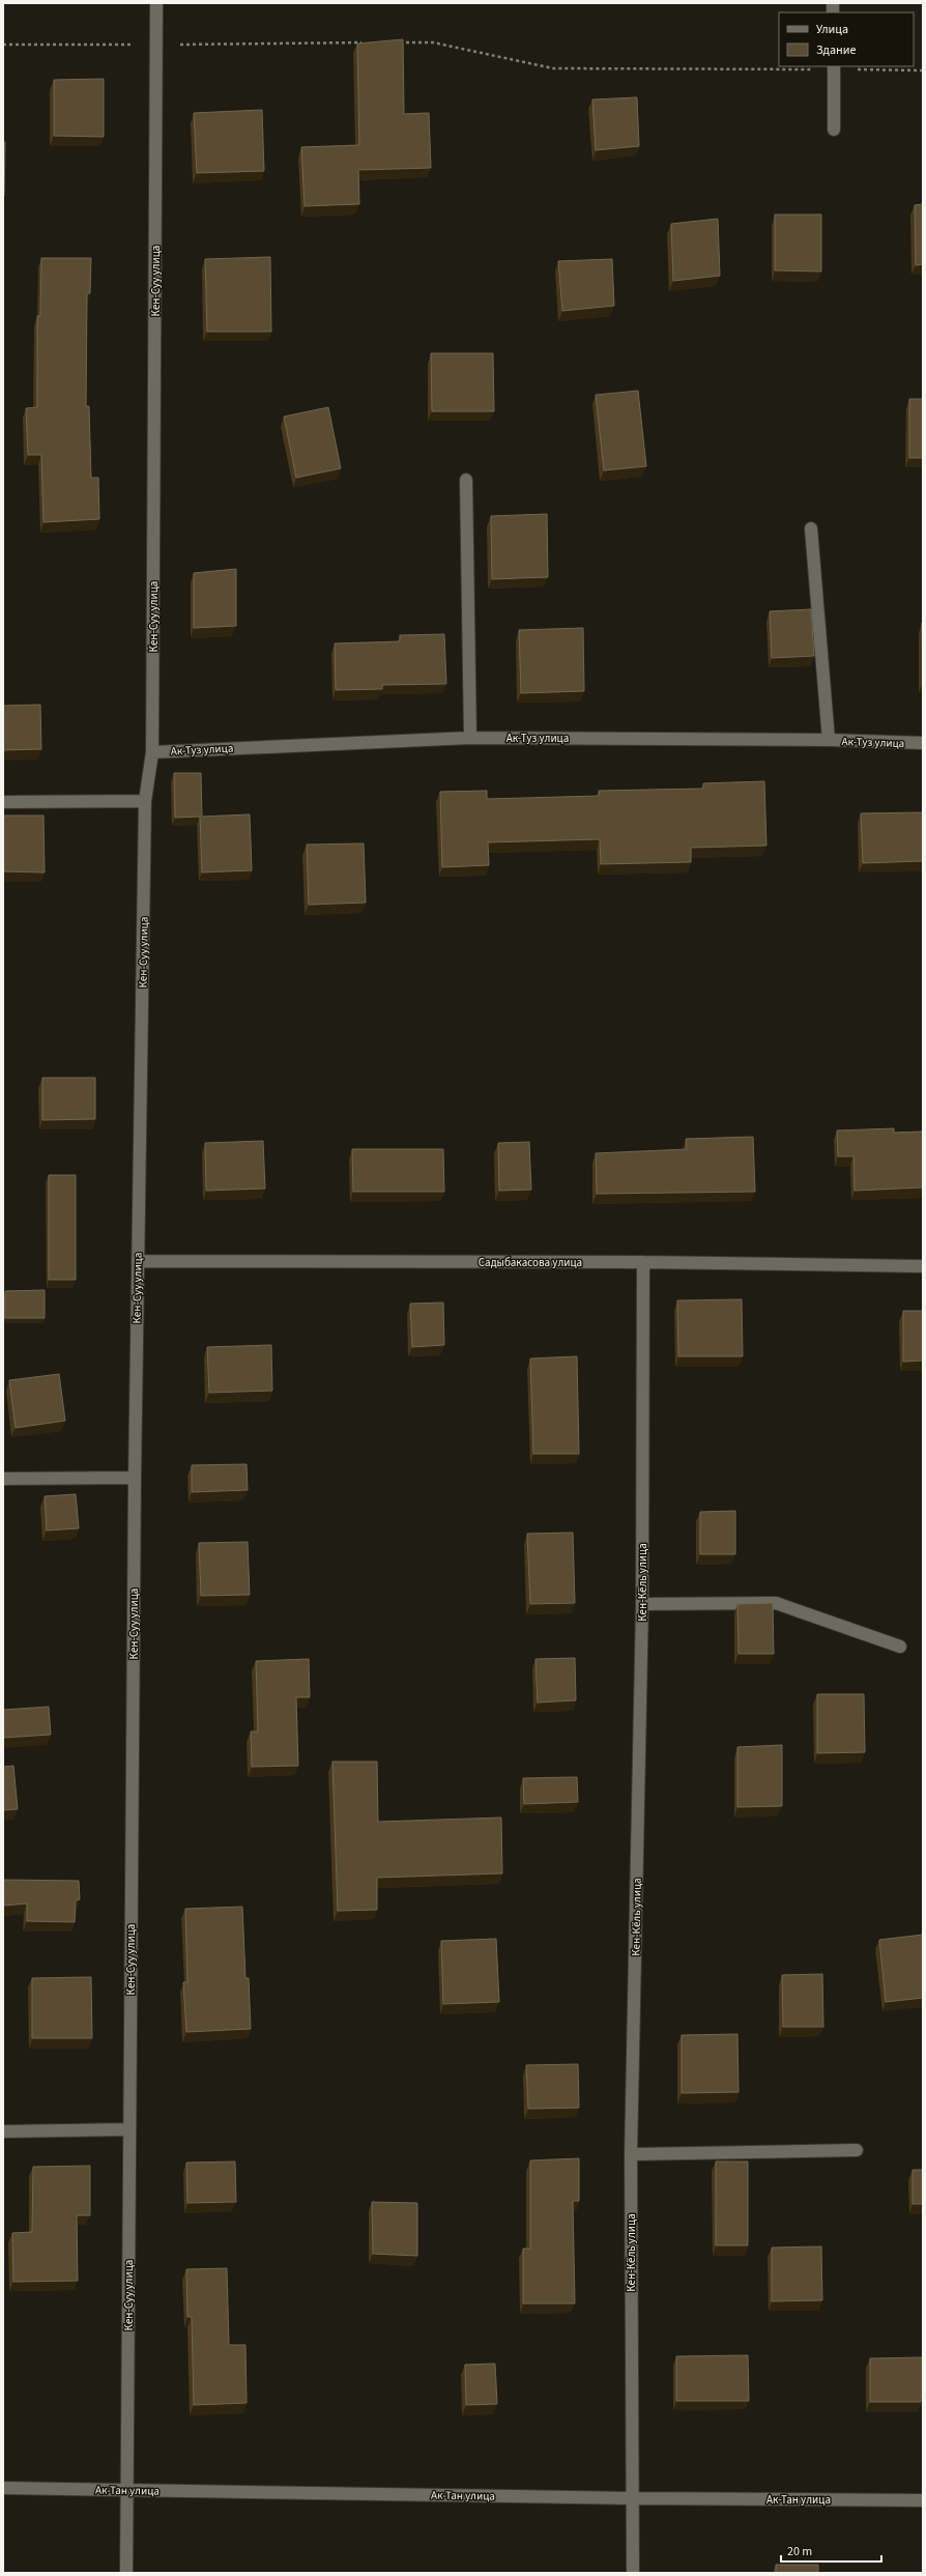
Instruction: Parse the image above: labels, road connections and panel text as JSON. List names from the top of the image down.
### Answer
{
  "streets": {
    "street": [
      "Кен-Суу улица",
      "Ак-Туз улица",
      "Садыбакасова улица",
      "Кен-Кёль улица",
      "Ак-Тан улица"
    ]
  },
  "crossings": [
    ["Кен-Суу улица", "Ак-Туз улица"],
    ["Кен-Суу улица", "Садыбакасова улица"],
    ["Кен-Суу улица", "Ак-Тан улица"],
    ["Садыбакасова улица", "Кен-Кёль улица"],
    ["Кен-Кёль улица", "Ак-Тан улица"]
  ],
  "legend": ["Улица", "Здание"],
  "scale_bar": "20 m"
}
